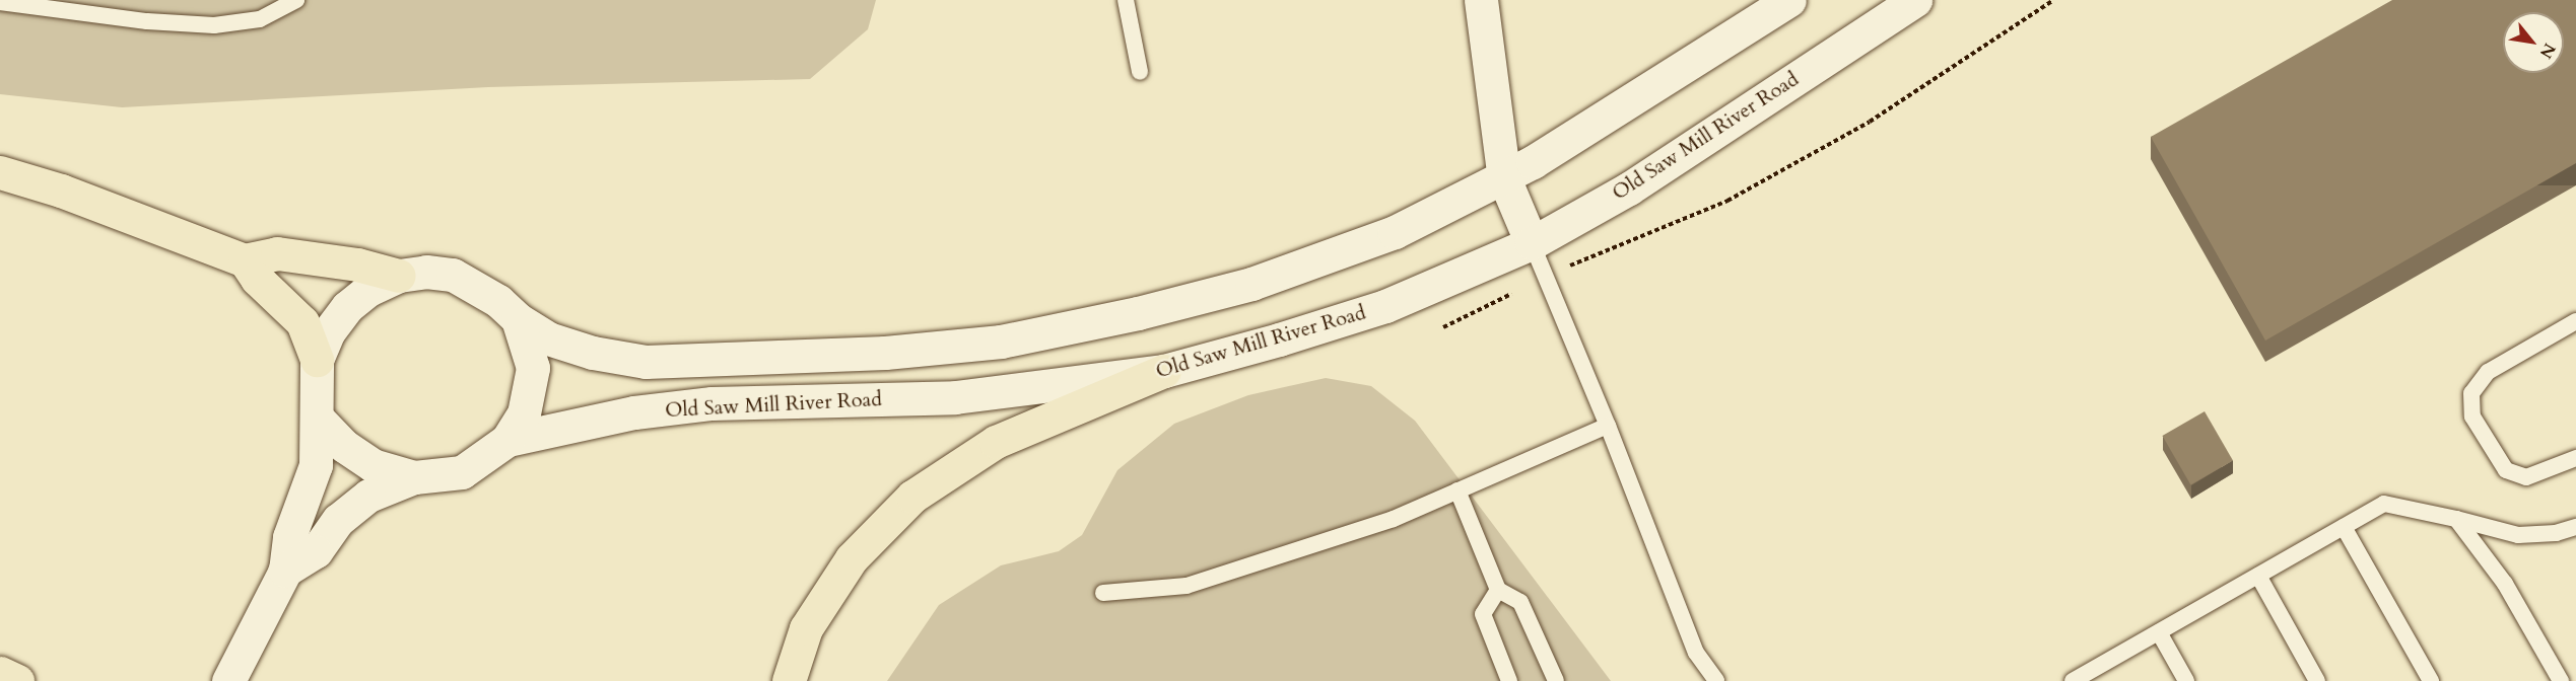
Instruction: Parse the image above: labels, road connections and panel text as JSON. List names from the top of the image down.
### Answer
{
  "streets": {
    "street": ["Old Saw Mill River Road"]
  },
  "north": "bottom right"
}
